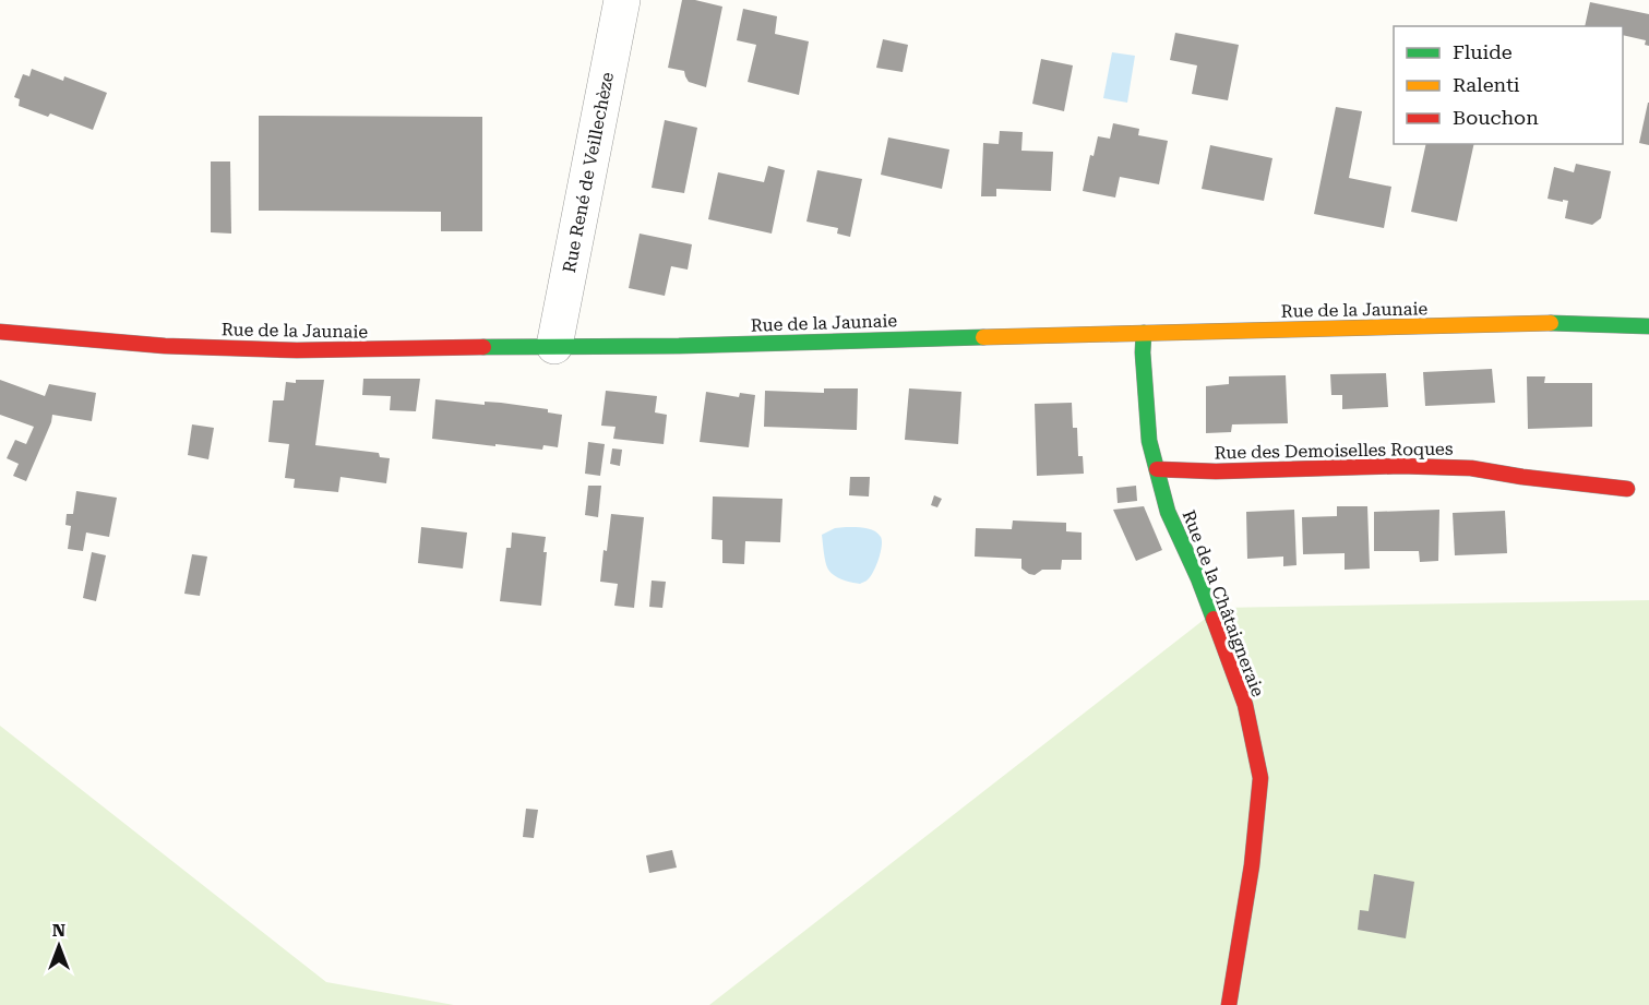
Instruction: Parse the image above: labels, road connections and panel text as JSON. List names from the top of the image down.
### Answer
{
  "streets": {
    "main road": ["Rue de la Jaunaie", "Rue des Demoiselles Roques", "Rue de la Châtaigneraie"],
    "street": ["Rue René de Veillechèze"]
  },
  "crossings": [
    ["Rue René de Veillechèze", "Rue de la Jaunaie"],
    ["Rue de la Jaunaie", "Rue de la Châtaigneraie"],
    ["Rue des Demoiselles Roques", "Rue de la Châtaigneraie"]
  ],
  "legend": ["Fluide", "Ralenti", "Bouchon"],
  "north": "top"
}
